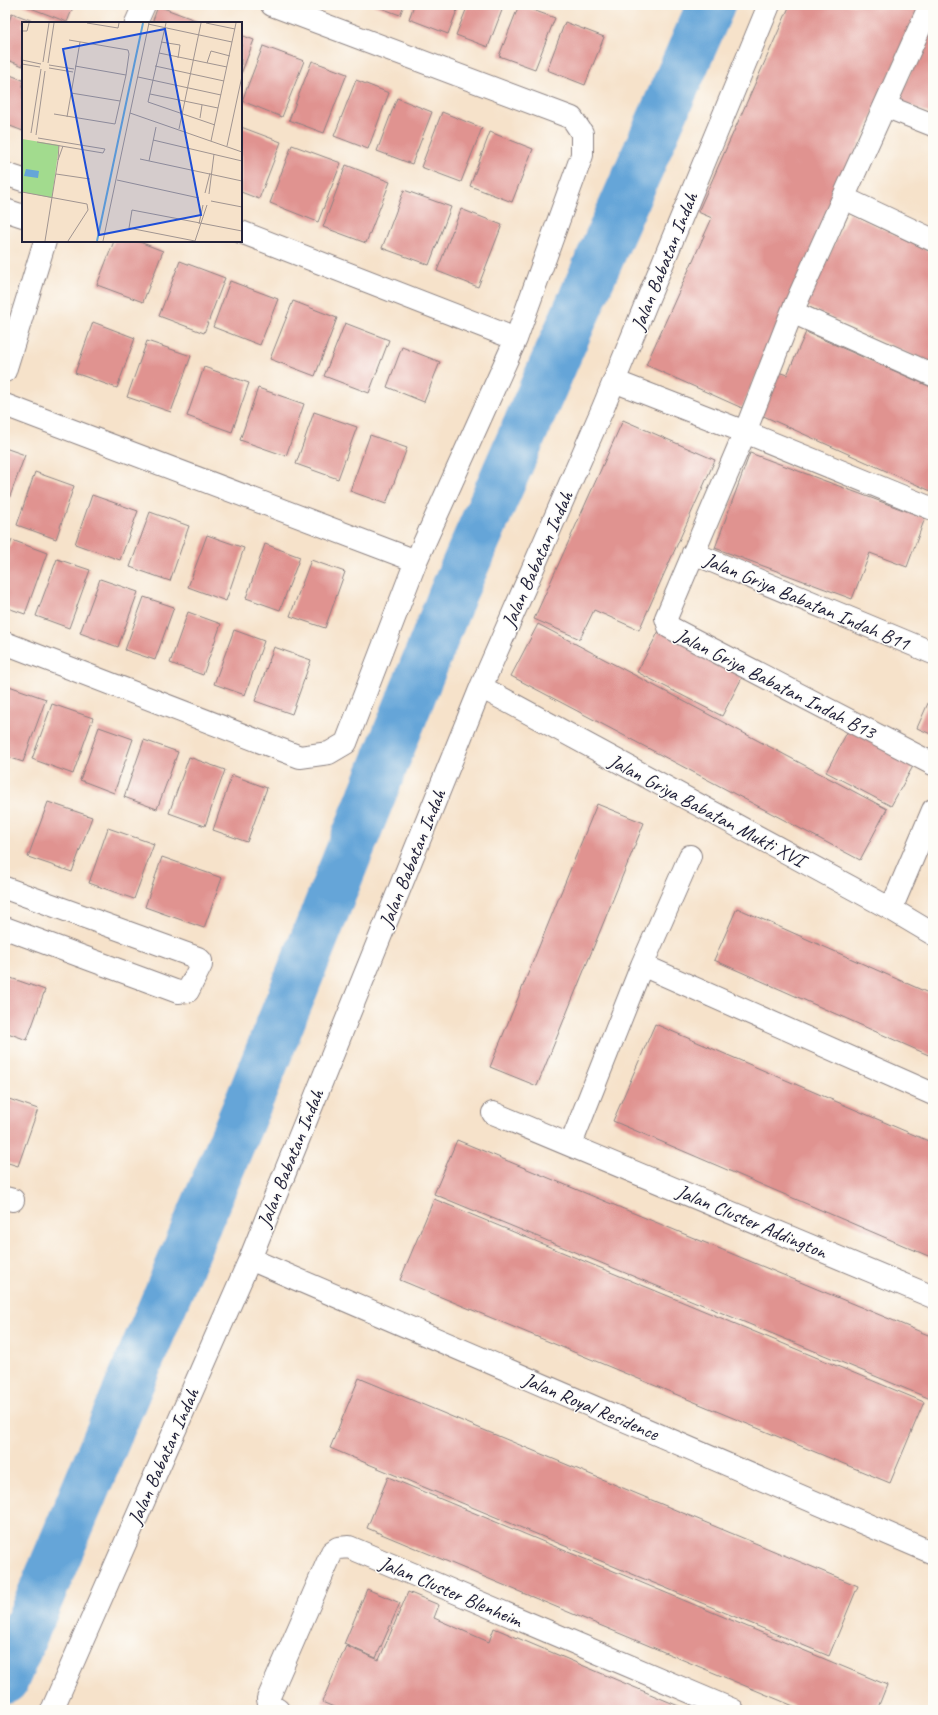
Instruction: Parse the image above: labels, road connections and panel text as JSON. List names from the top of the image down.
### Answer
{
  "streets": {
    "street": [
      "Jalan Babatan Indah",
      "Jalan Griya Babatan Indah B11",
      "Jalan Griya Babatan Indah B13",
      "Jalan Griya Babatan Mukti XVI",
      "Jalan Cluster Addington",
      "Jalan Royal Residence",
      "Jalan Cluster Blenheim"
    ]
  },
  "crossings": [
    ["Jalan Babatan Indah", "Jalan Griya Babatan Mukti XVI"],
    ["Jalan Babatan Indah", "Jalan Royal Residence"],
    ["Jalan Griya Babatan Indah B11", "Jalan Griya Babatan Indah B13"]
  ]
}
